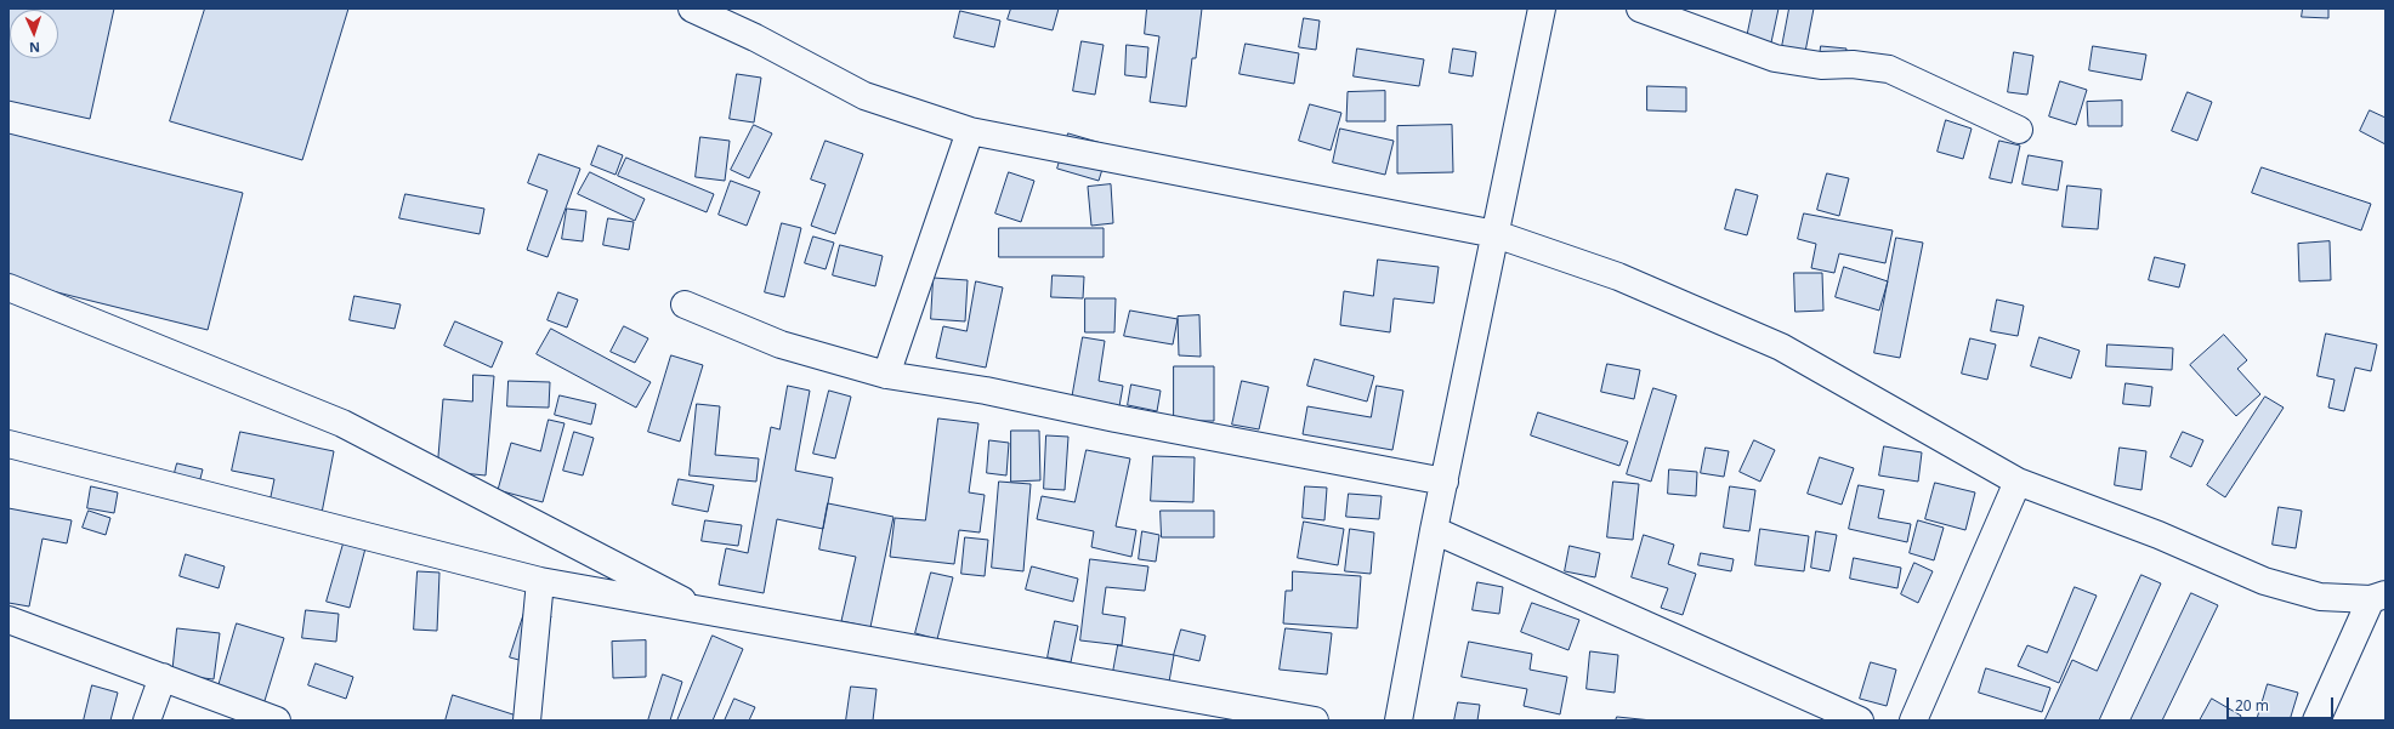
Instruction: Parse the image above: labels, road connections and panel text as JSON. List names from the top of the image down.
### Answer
{
  "scale_bar": "20 m",
  "north": "bottom"
}
